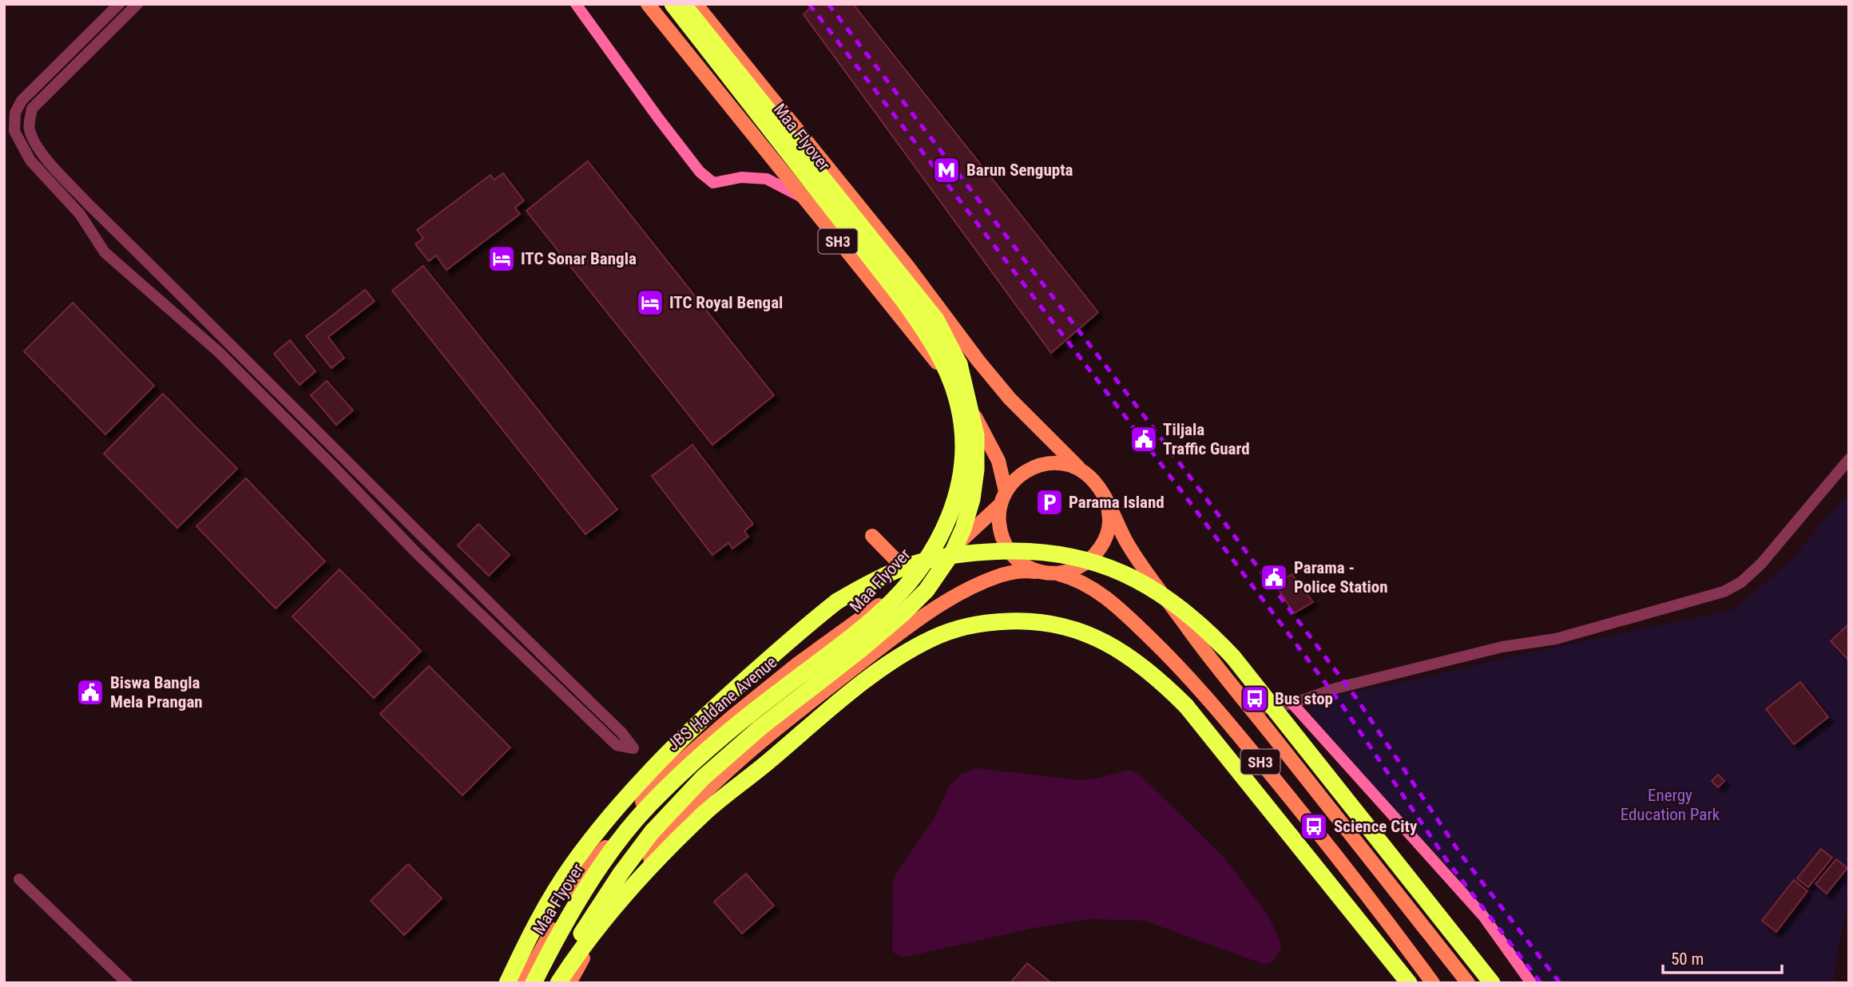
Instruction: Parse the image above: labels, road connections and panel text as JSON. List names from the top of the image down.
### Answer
{
  "streets": {
    "highway": ["Maa Flyover"],
    "main road": ["SH3", "JBS Haldane Avenue"]
  },
  "crossings": [
    ["SH3", "JBS Haldane Avenue"]
  ],
  "parks": ["Energy Education Park"],
  "places": {
    "metro station": ["Barun Sengupta"],
    "hotel": ["ITC Sonar Bangla", "ITC Royal Bengal"],
    "public building": ["Tiljala Traffic Guard", "Parama - Police Station", "Biswa Bangla Mela Prangan"],
    "parking": ["Parama Island"],
    "bus stop": ["Bus stop", "Science City"]
  },
  "scale_bar": "50 m"
}
